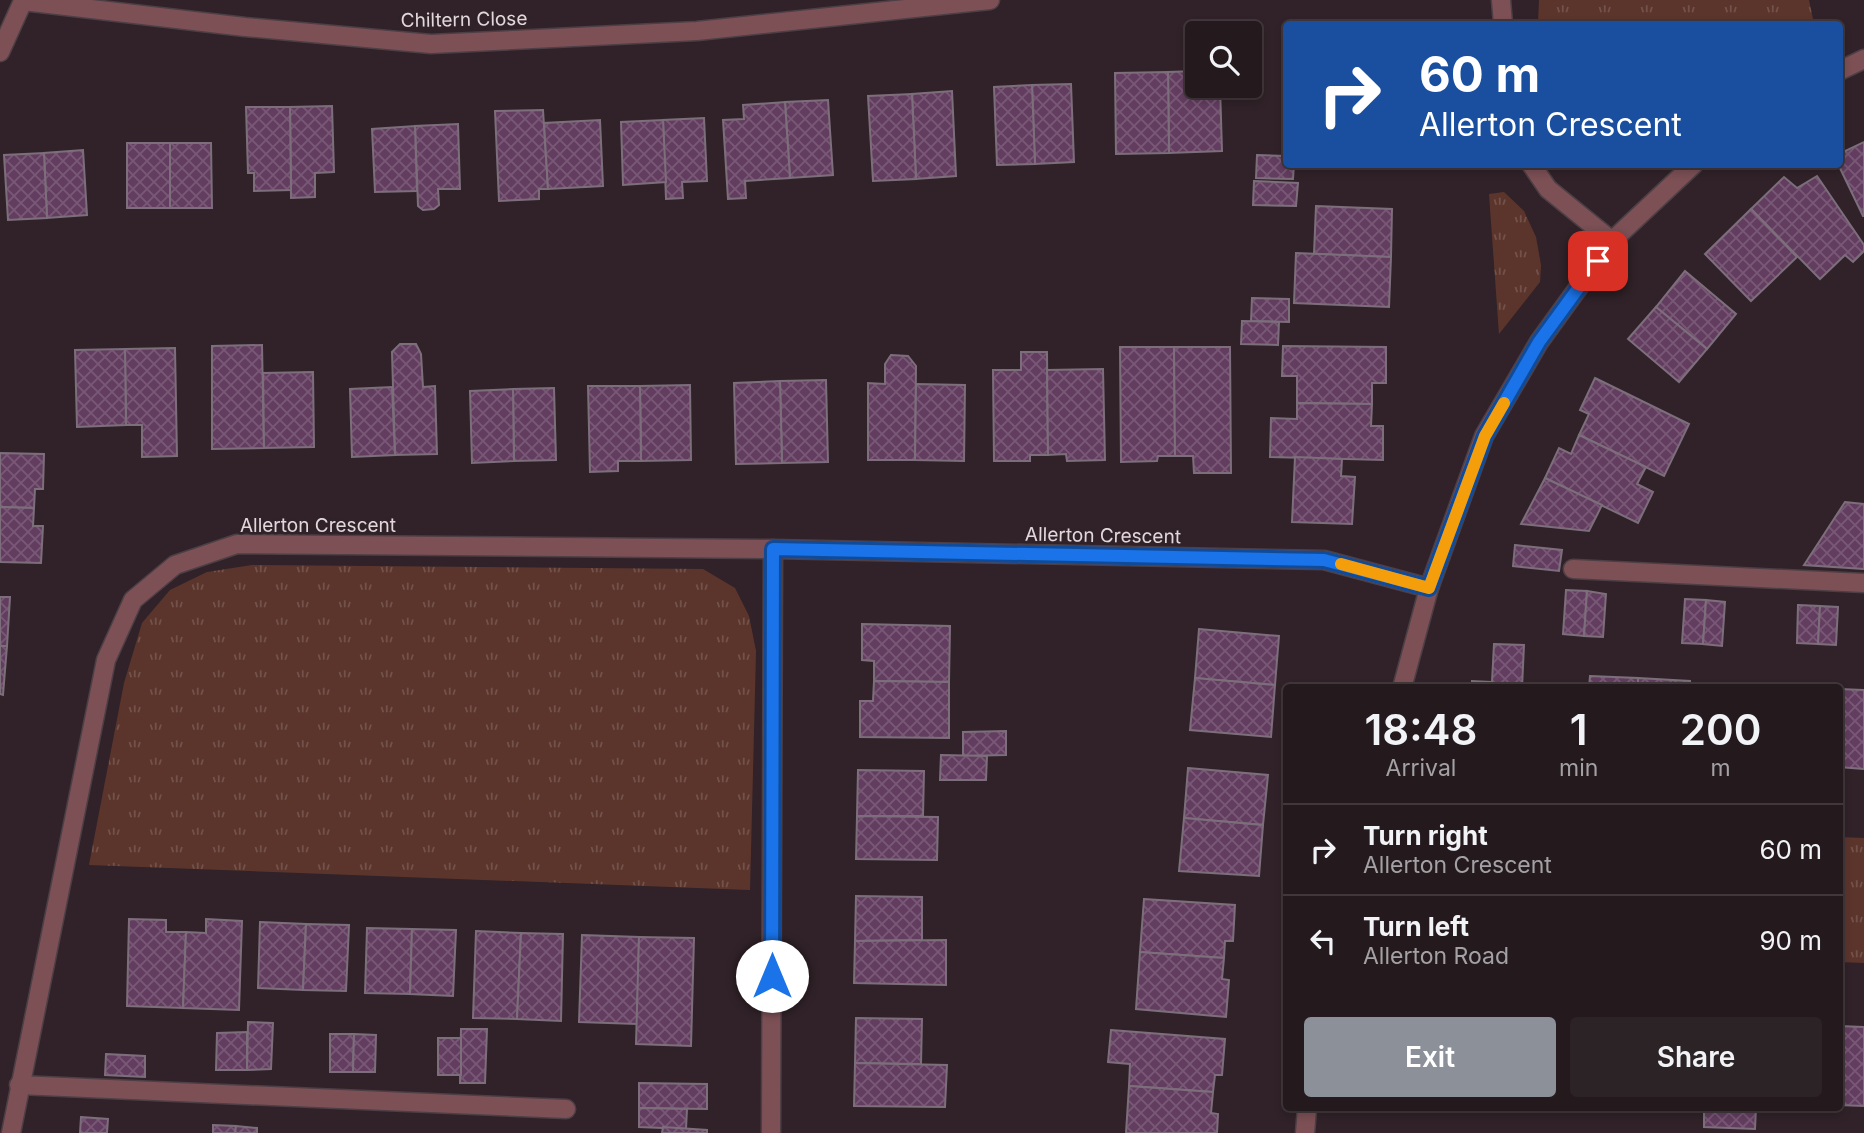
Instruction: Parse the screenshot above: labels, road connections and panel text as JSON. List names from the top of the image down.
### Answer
{
  "streets": {
    "street": ["Chiltern Close", "Allerton Crescent"]
  },
  "page": {
    "turn": ["60 m", "Allerton Crescent"],
    "eta": [
      "18:48",
      "Arrival",
      "1",
      "min",
      "200",
      "m"
    ],
    "list": [
      {
        "name": "Turn right",
        "note": "Allerton Crescent",
        "value": "60 m"
      },
      {
        "name": "Turn left",
        "note": "Allerton Road",
        "value": "90 m"
      }
    ],
    "buttons": ["Exit", "Share"]
  }
}
